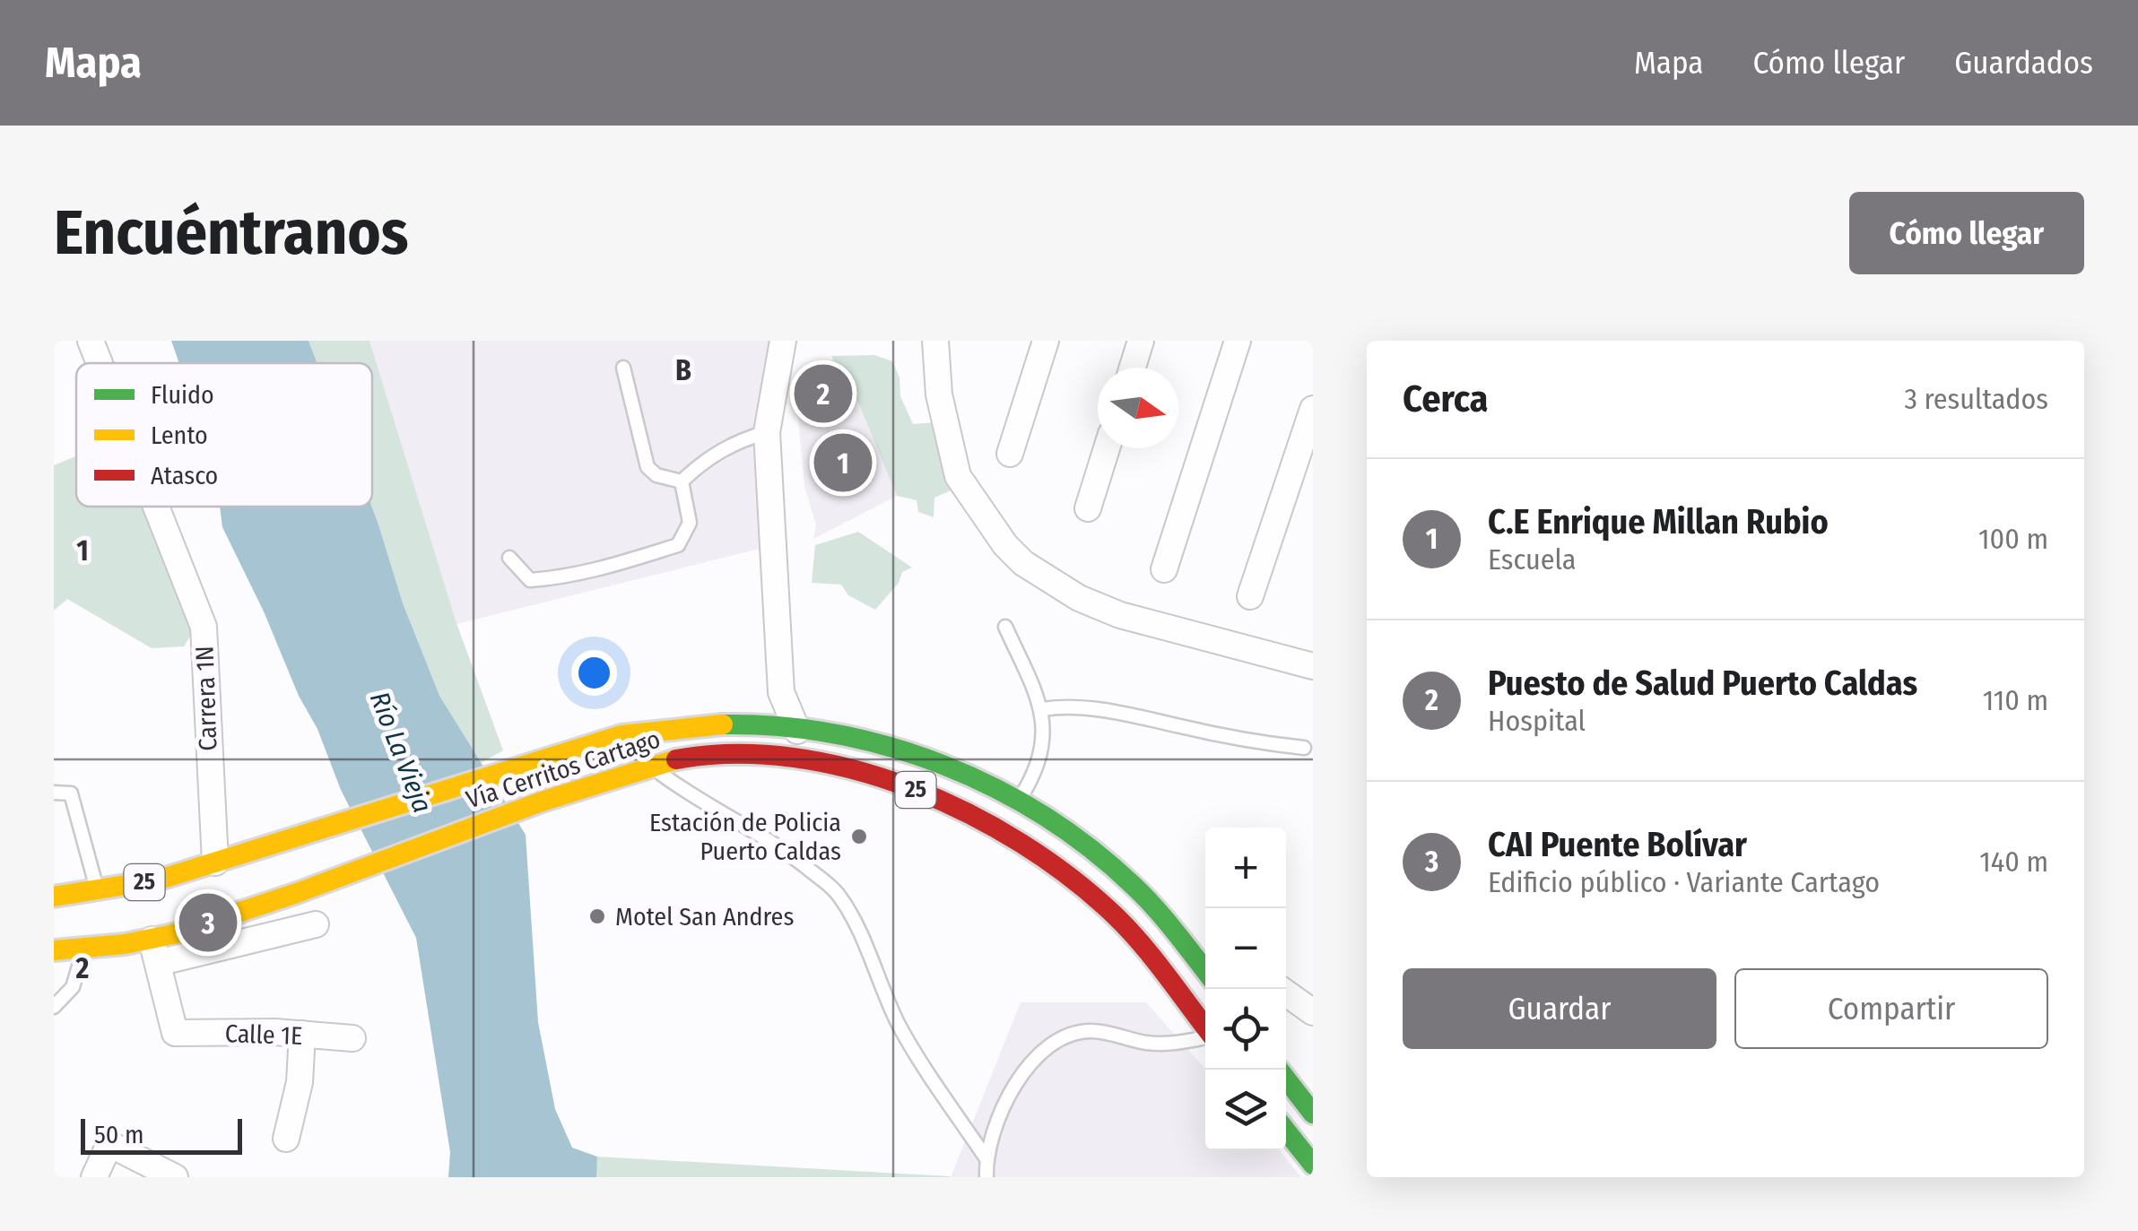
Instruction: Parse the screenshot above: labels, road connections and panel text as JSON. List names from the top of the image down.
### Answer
{
  "streets": {
    "highway": ["Vía Cerritos Cartago", "25"],
    "street": ["Carrera 1N", "Calle 1E"]
  },
  "crossings": [
    ["Carrera 1N", "Vía Cerritos Cartago"],
    ["Carrera 1N", "25"],
    ["Vía Cerritos Cartago", "25"],
    ["Vía Cerritos Cartago", "Calle 1E"],
    ["25", "Calle 1E"]
  ],
  "water": ["Río La Vieja"],
  "places": ["Estación de Policia Puerto Caldas", "Motel San Andres"],
  "legend": ["Fluido", "Lento", "Atasco"],
  "scale_bar": "50 m",
  "north": "right",
  "page": {
    "header": "Mapa",
    "nav": ["Mapa", "Cómo llegar", "Guardados"],
    "buttons": [
      "Cómo llegar",
      ["Guardar", "Compartir"]
    ],
    "title": "Encuéntranos",
    "heading": ["Cerca", "3 resultados"],
    "pins": ["2", "1", "3"],
    "list": [
      {
        "mark": "1",
        "name": "C.E Enrique Millan Rubio",
        "note": "Escuela",
        "value": "100 m"
      },
      {
        "mark": "2",
        "name": "Puesto de Salud Puerto Caldas",
        "note": "Hospital",
        "value": "110 m"
      },
      {
        "mark": "3",
        "name": "CAI Puente Bolívar",
        "note": "Edificio público · Variante Cartago",
        "value": "140 m"
      }
    ],
    "map_buttons": ["+", "−"],
    "scale": "50 m"
  },
  "grid": {
    "columns": ["B"],
    "rows": ["1", "2"]
  }
}
